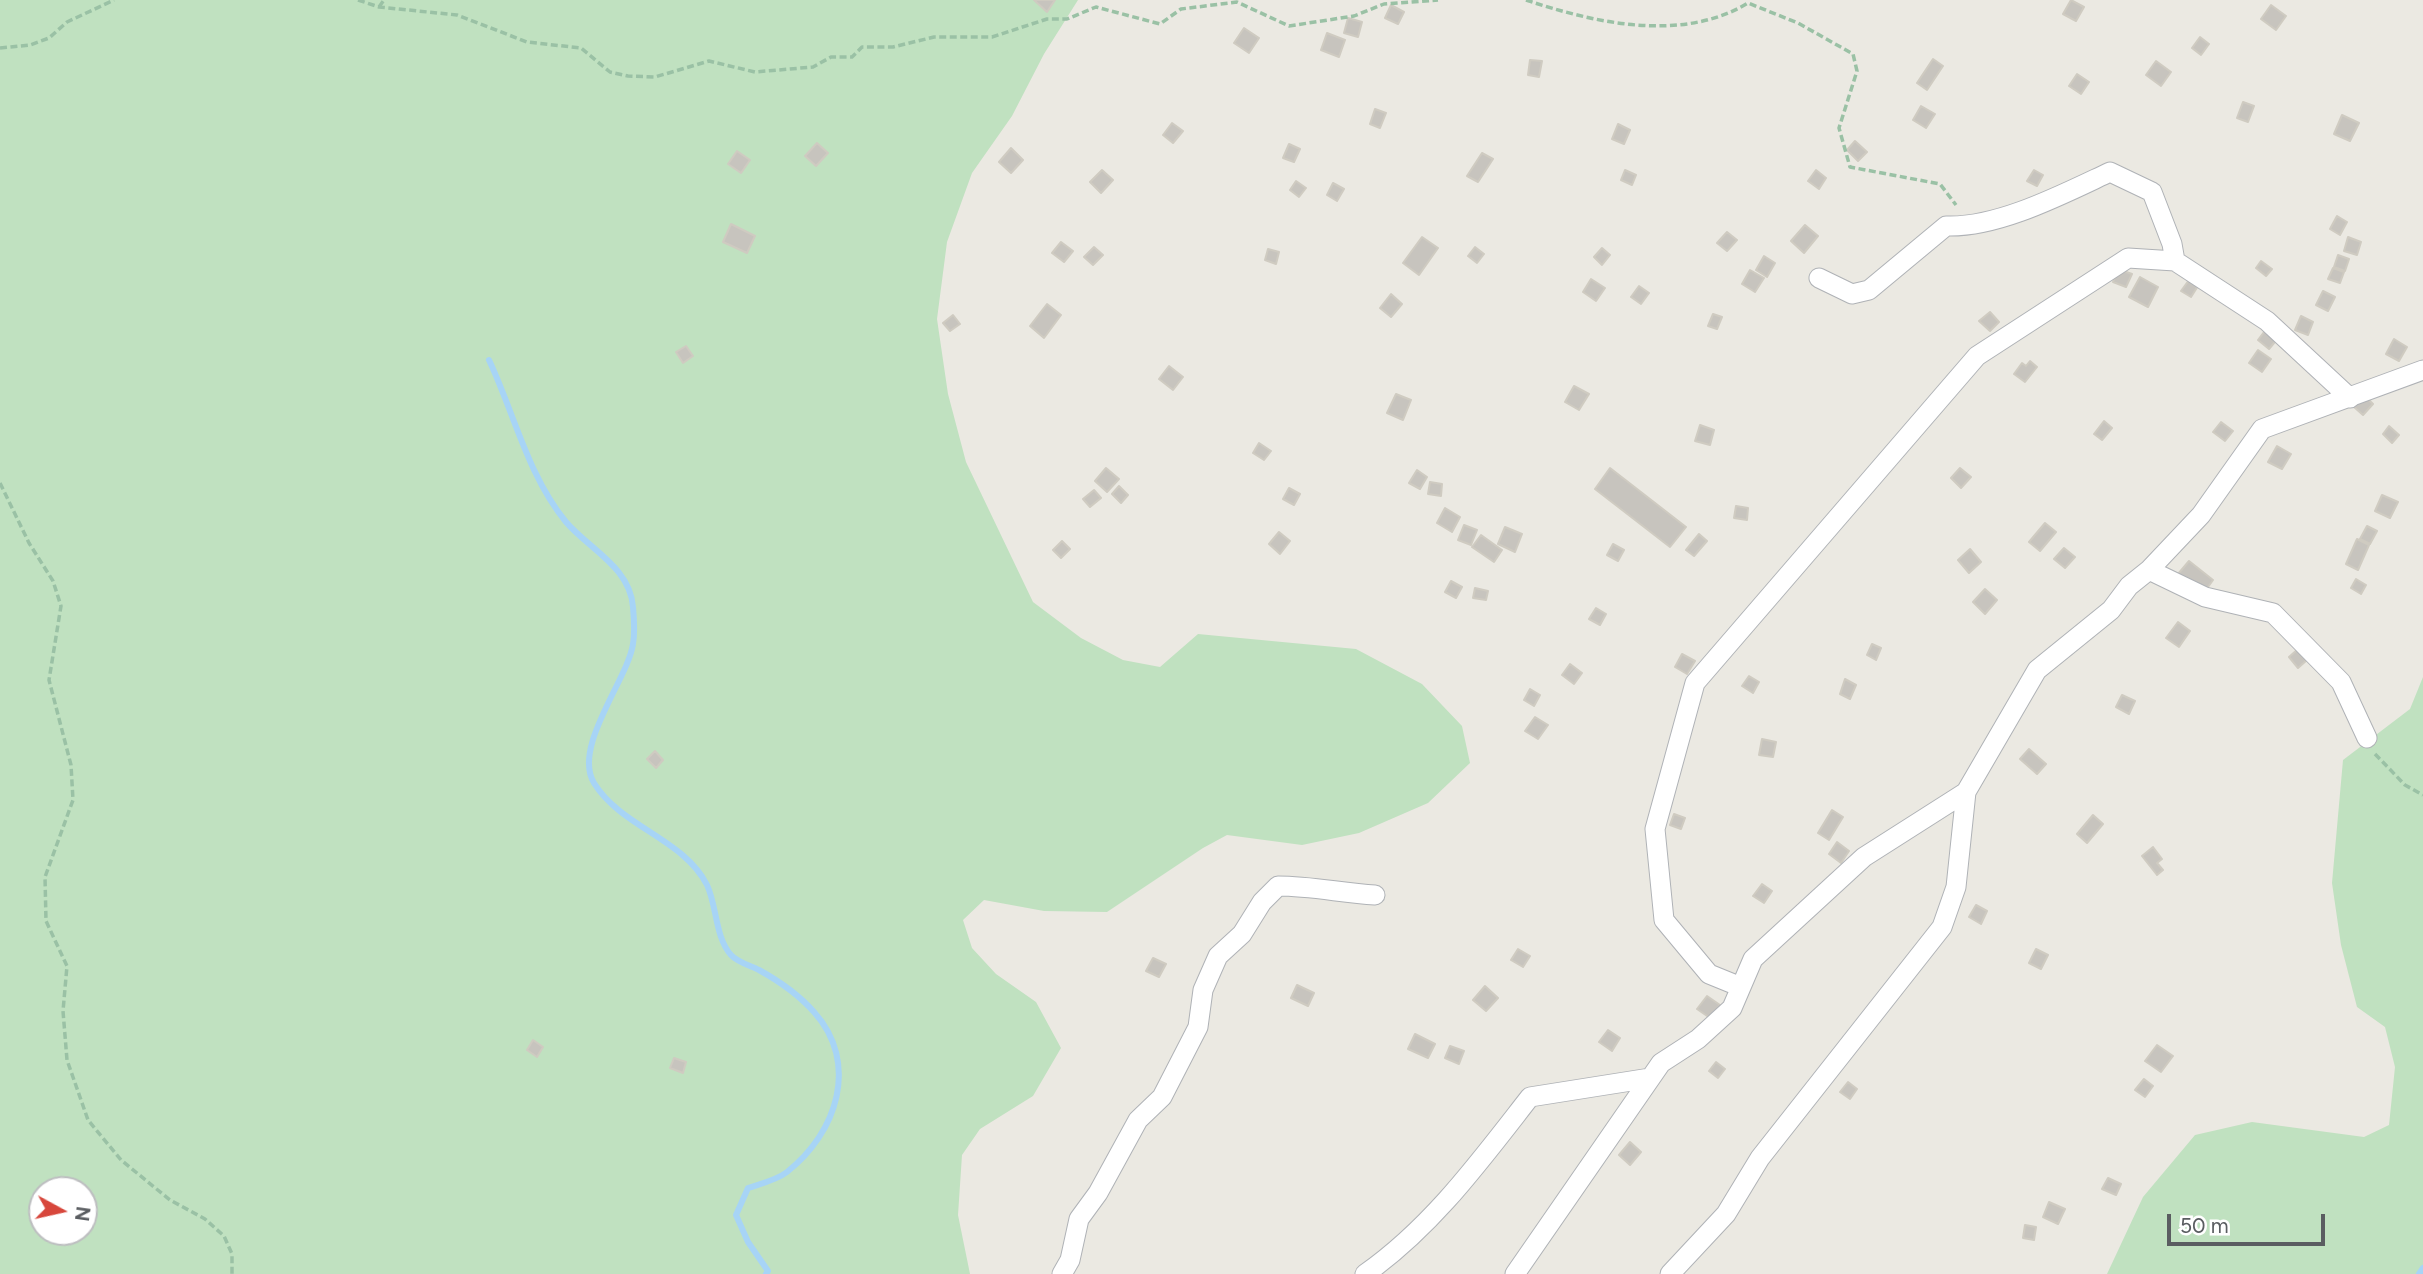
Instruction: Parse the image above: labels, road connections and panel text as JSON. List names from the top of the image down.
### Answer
{
  "scale_bar": "50 m",
  "north": "right"
}
